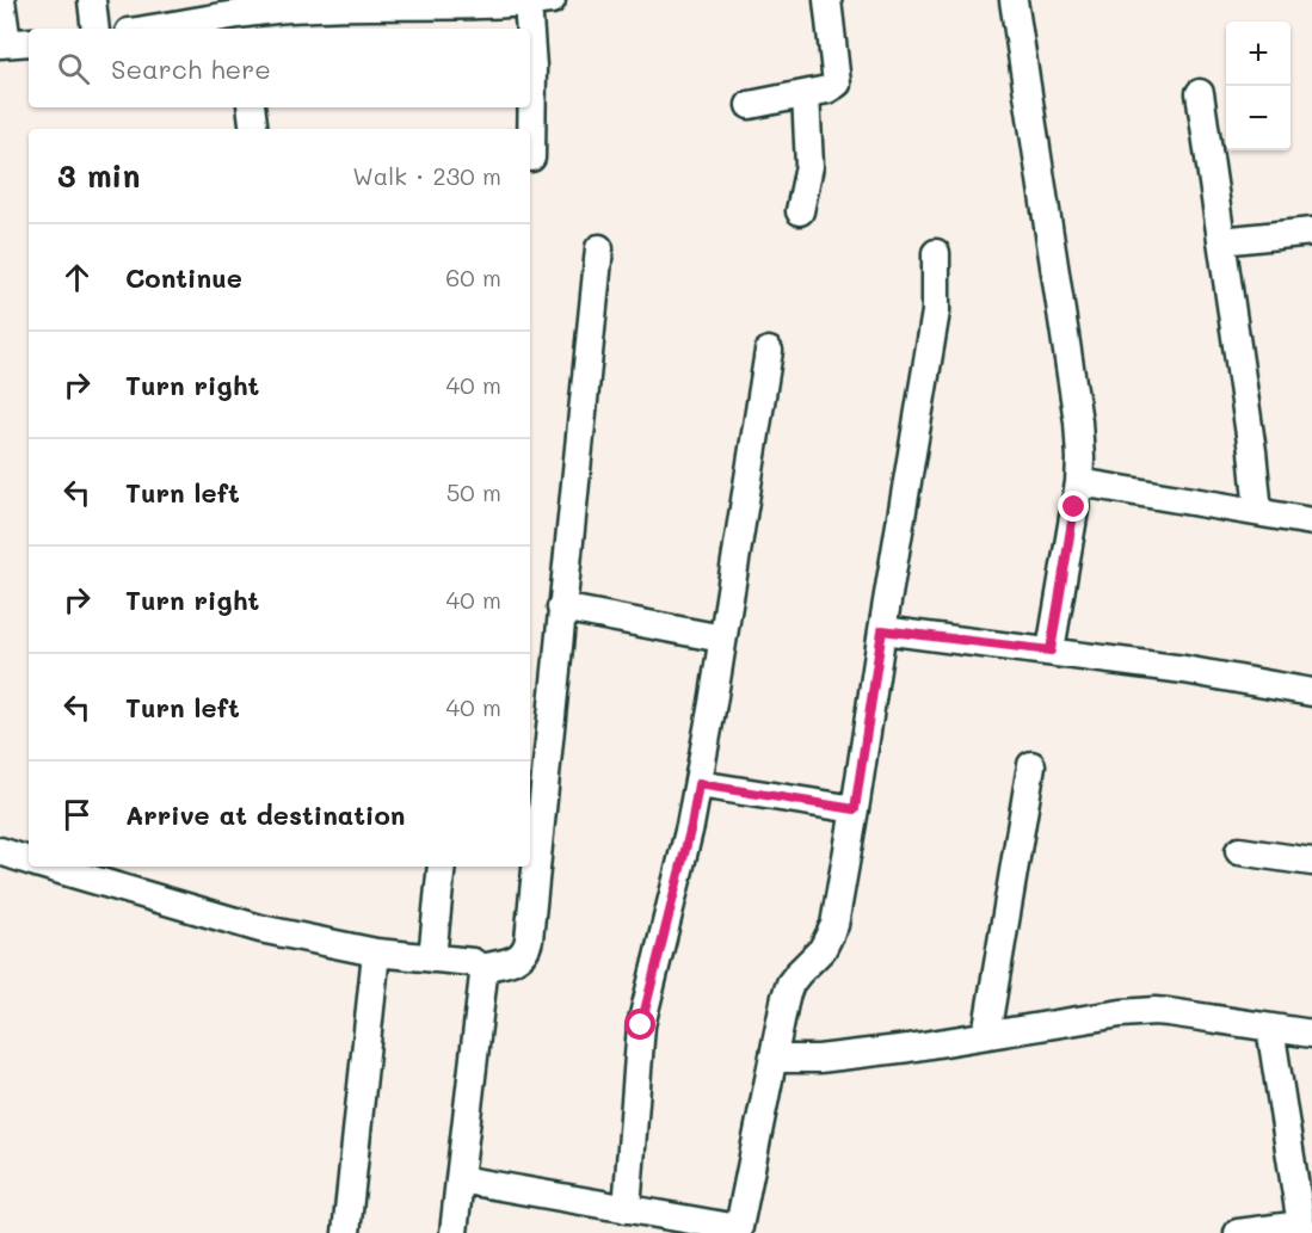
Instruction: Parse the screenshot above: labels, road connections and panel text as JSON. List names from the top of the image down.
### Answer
{
  "page": {
    "map_buttons": ["+", "−"],
    "search": "Search here",
    "heading": ["3 min", "Walk · 230 m"],
    "list": [
      ["Continue", "60 m"],
      ["Turn right", "40 m"],
      ["Turn left", "50 m"],
      ["Turn right", "40 m"],
      ["Turn left", "40 m"],
      "Arrive at destination"
    ]
  }
}
